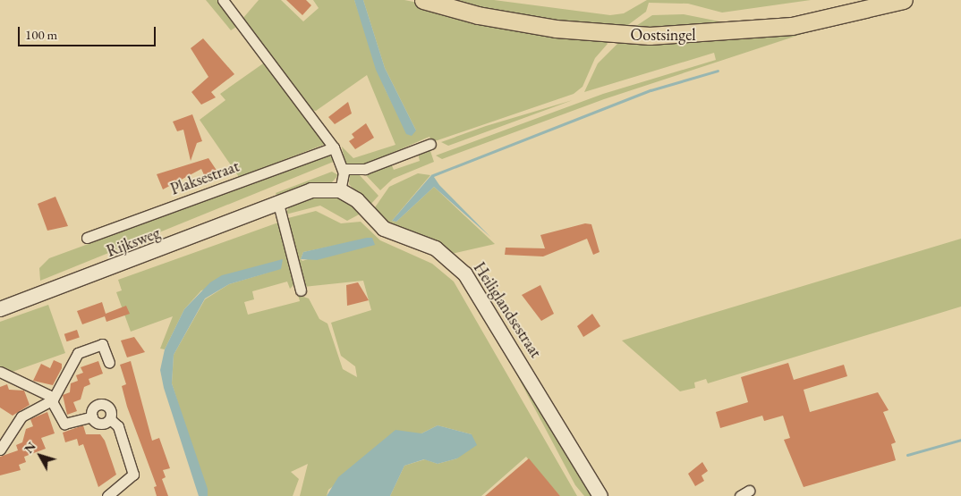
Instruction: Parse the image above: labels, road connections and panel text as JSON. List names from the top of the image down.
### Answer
{
  "streets": {
    "main road": ["Oostsingel"],
    "street": ["Plaksestraat", "Rijksweg", "Heiliglandsestraat"]
  },
  "crossings": [
    ["Rijksweg", "Heiliglandsestraat"]
  ],
  "scale_bar": "100 m",
  "north": "top left"
}
